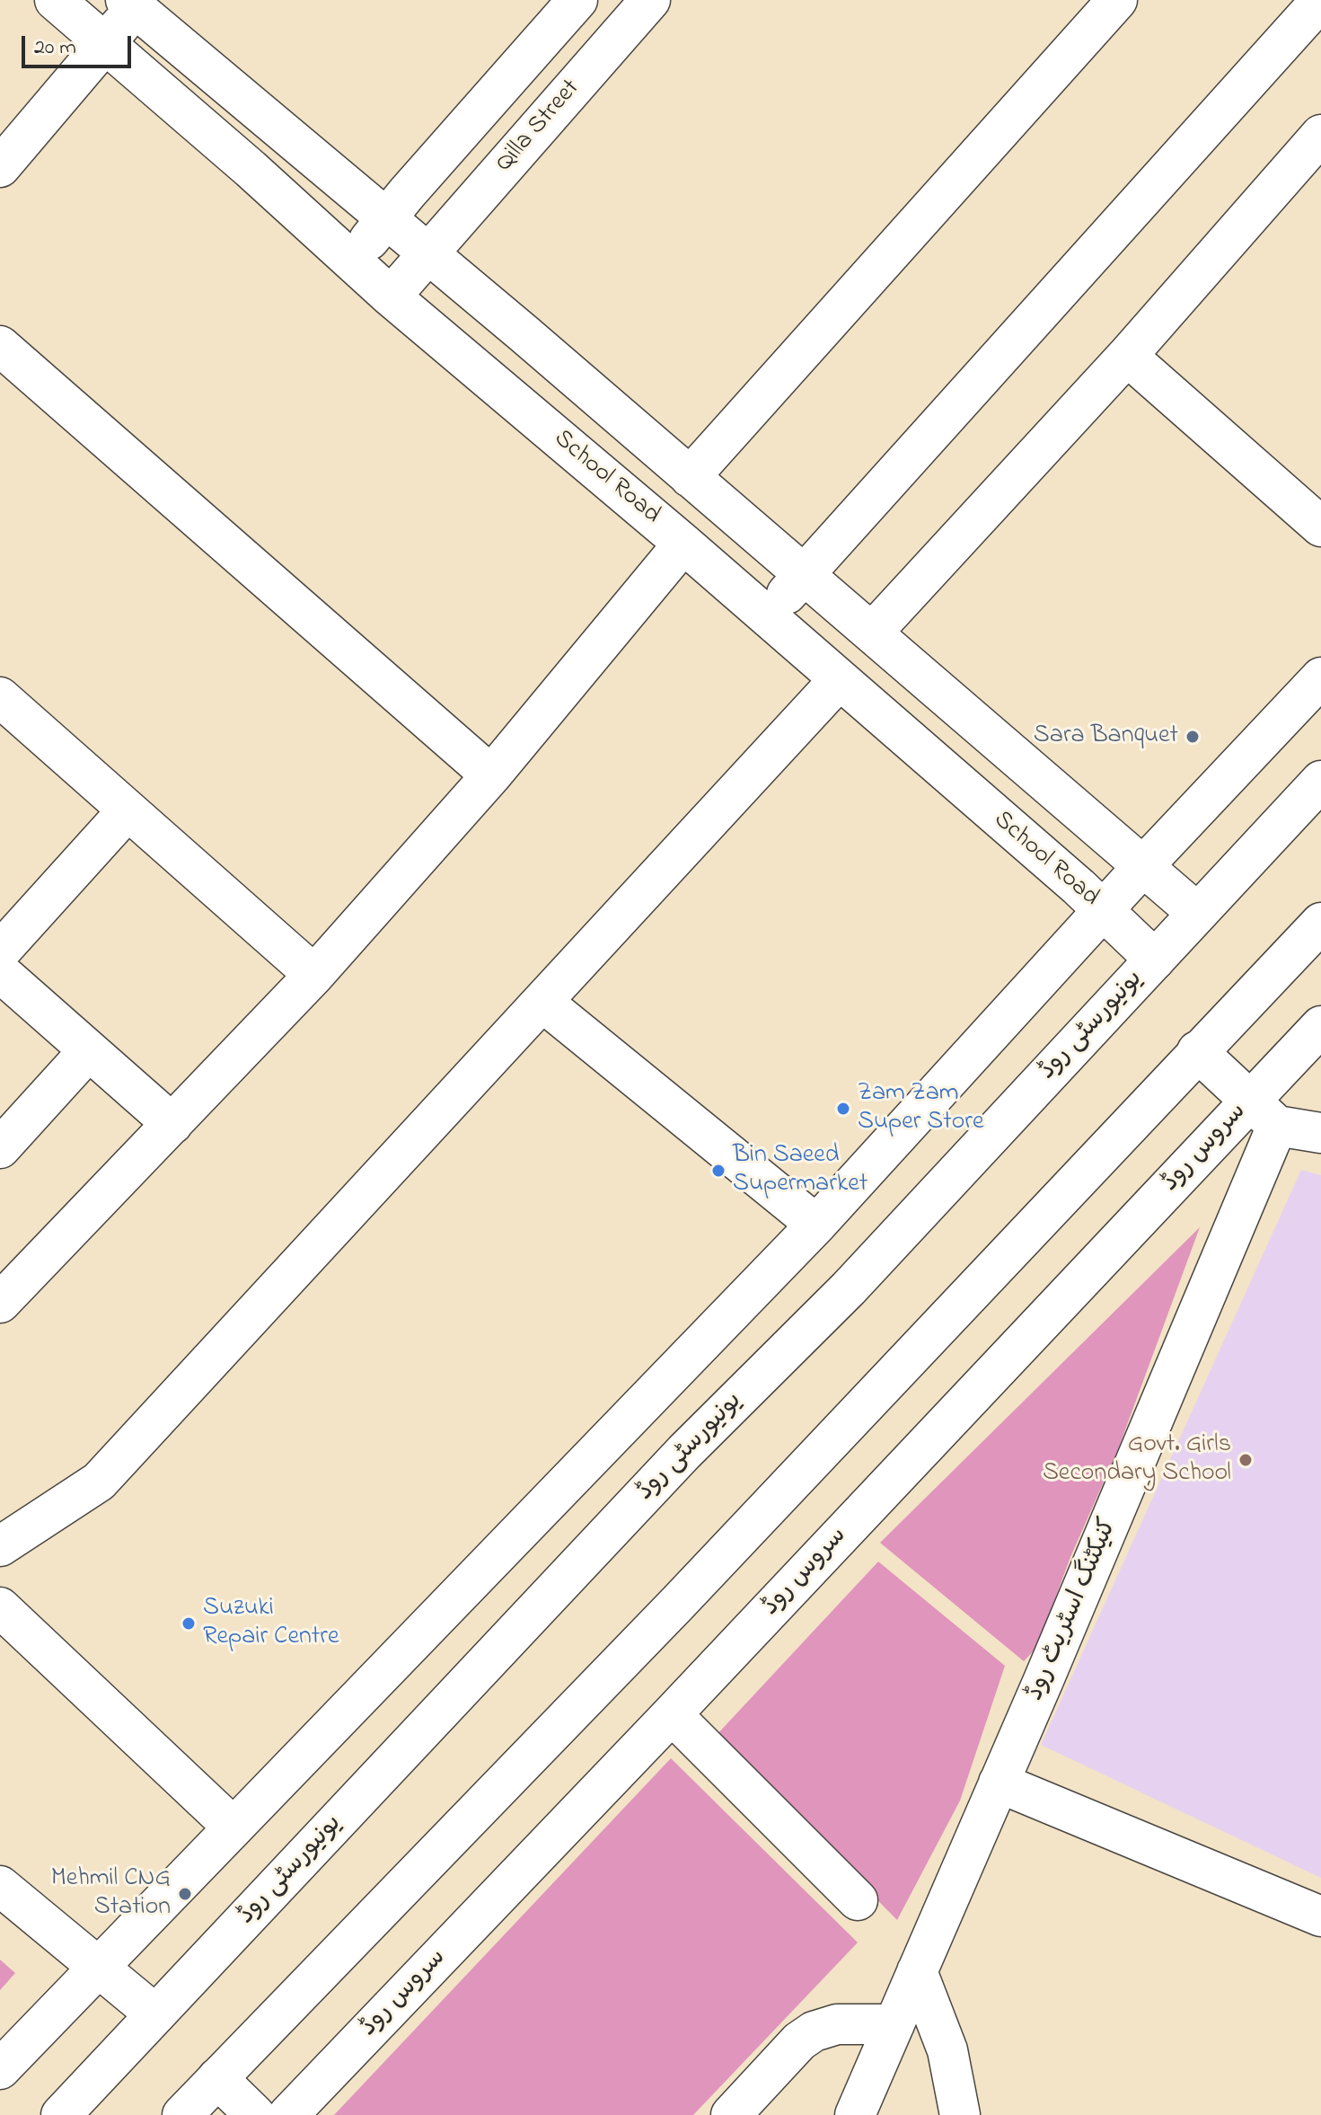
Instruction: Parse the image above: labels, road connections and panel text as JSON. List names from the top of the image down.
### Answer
{
  "streets": {
    "street": [
      "Qilla Street",
      "School Road",
      "یونیورسٹی روڈ",
      "سروس روڈ",
      "کنیکٹنگ اسٹریٹ روڈ"
    ]
  },
  "crossings": [
    ["Qilla Street", "School Road"],
    ["School Road", "یونیورسٹی روڈ"],
    ["سروس روڈ", "کنیکٹنگ اسٹریٹ روڈ"]
  ],
  "places": [
    "Sara Banquet",
    "Zam Zam Super Store",
    "Bin Saeed Supermarket",
    "Govt. Girls Secondary School",
    "Suzuki Repair Centre",
    "Mehmil CNG Station"
  ],
  "scale_bar": "20 m"
}
